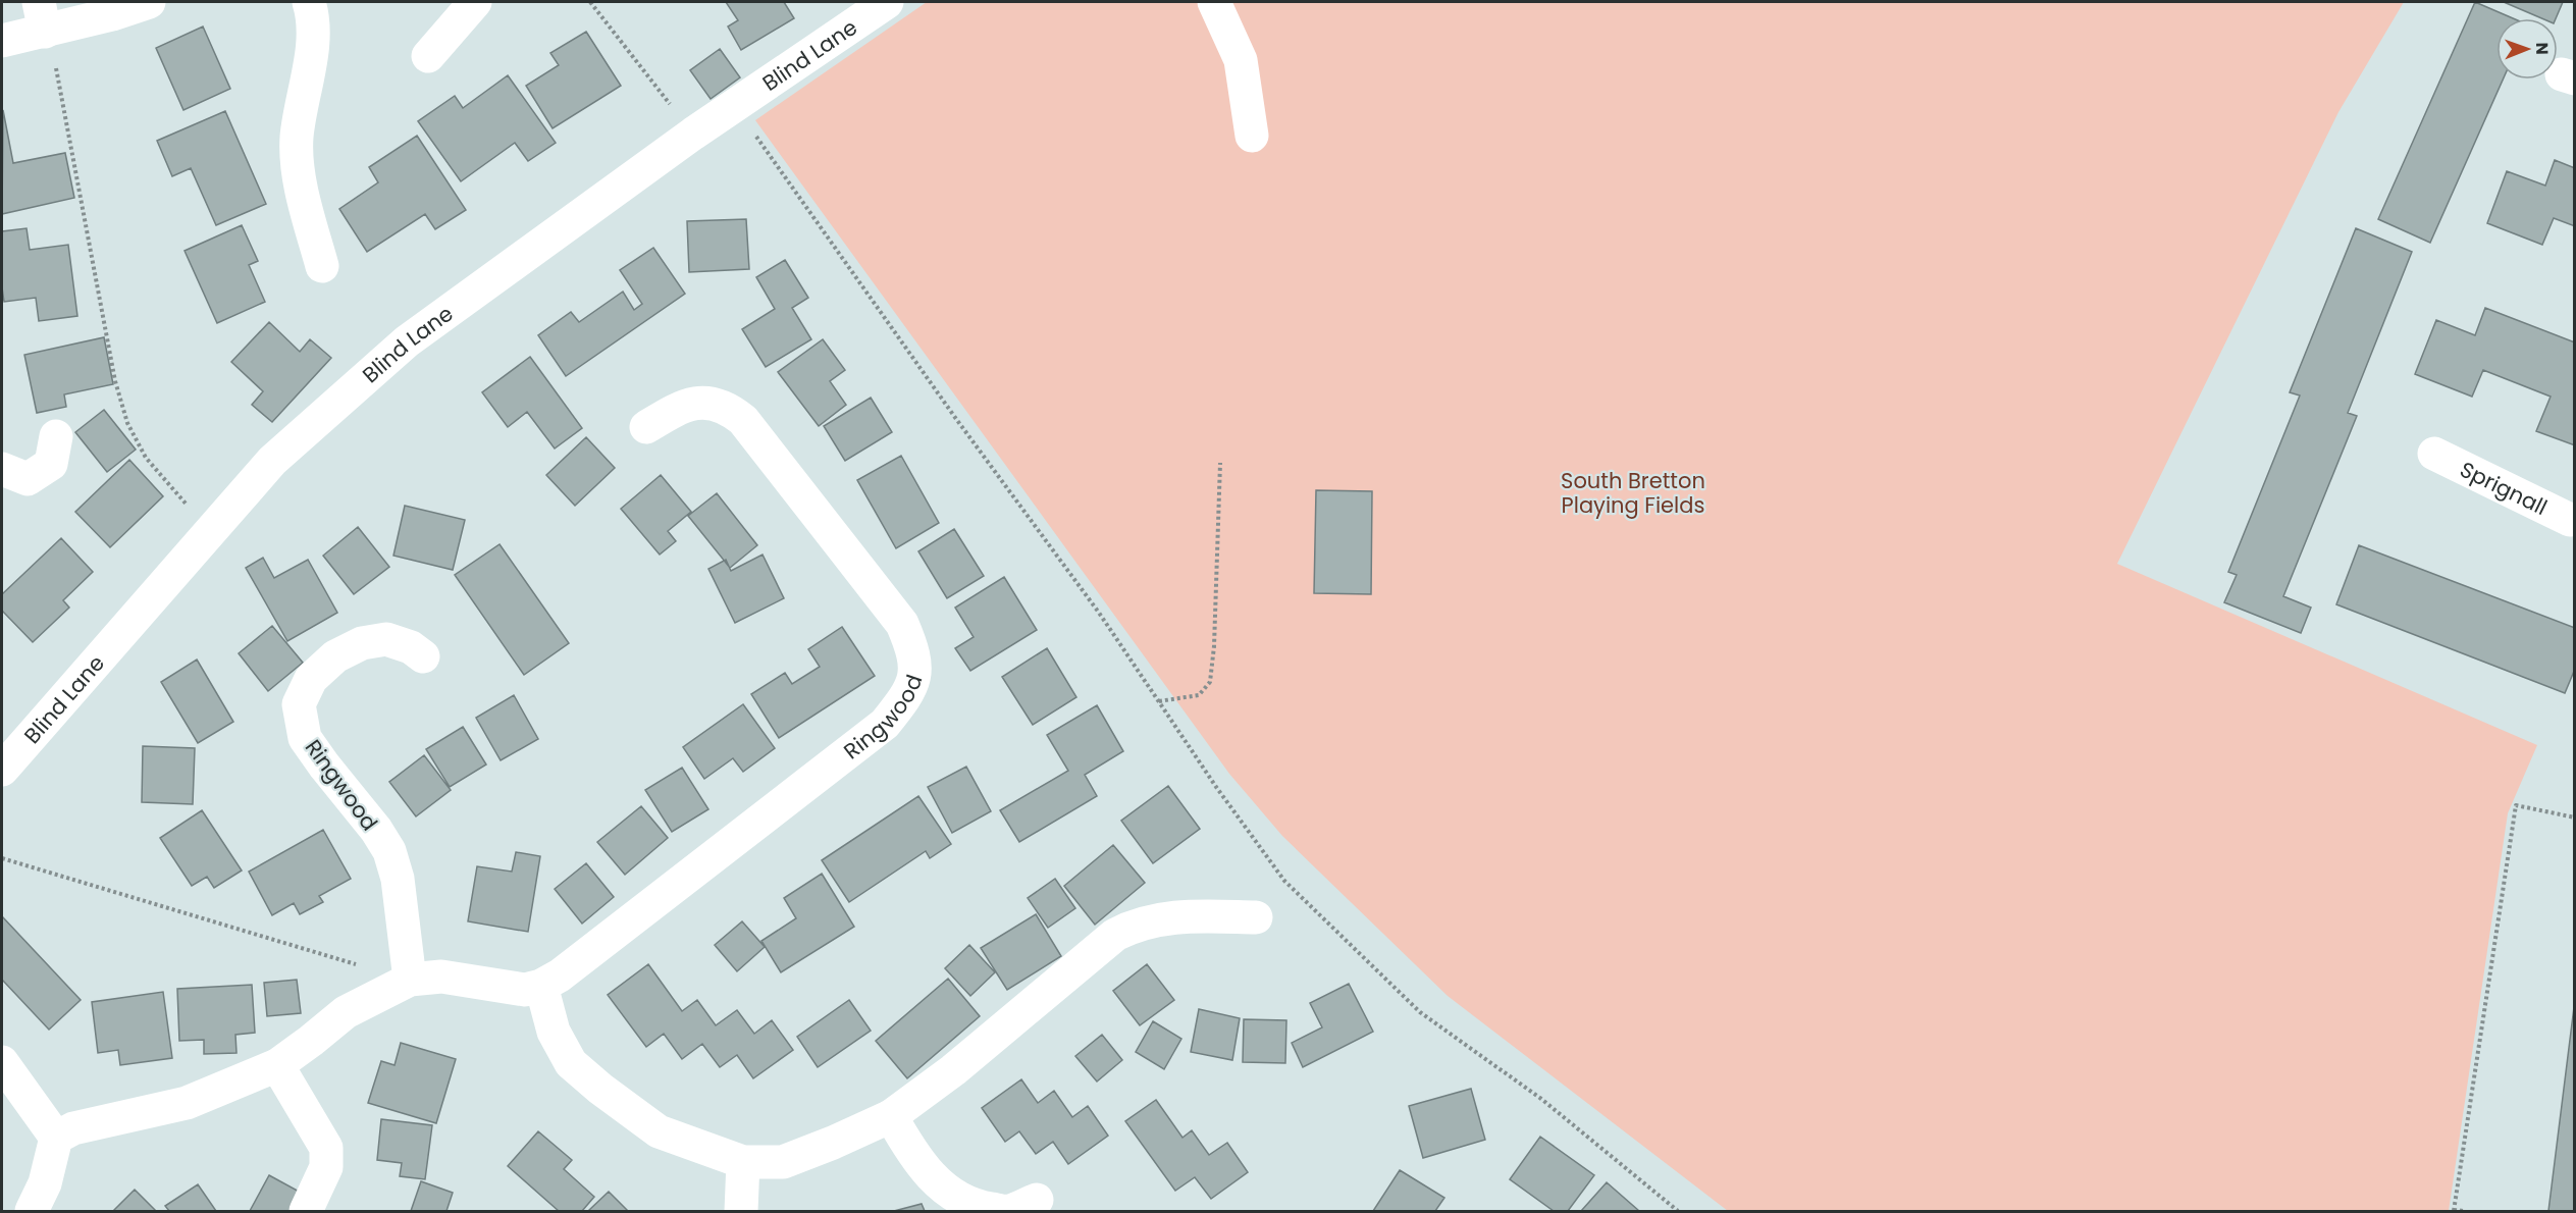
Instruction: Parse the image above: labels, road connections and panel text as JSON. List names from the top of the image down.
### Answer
{
  "streets": {
    "street": ["Blind Lane", "Sprignall", "Ringwood"]
  },
  "parks": ["South Bretton Playing Fields"],
  "north": "right"
}
